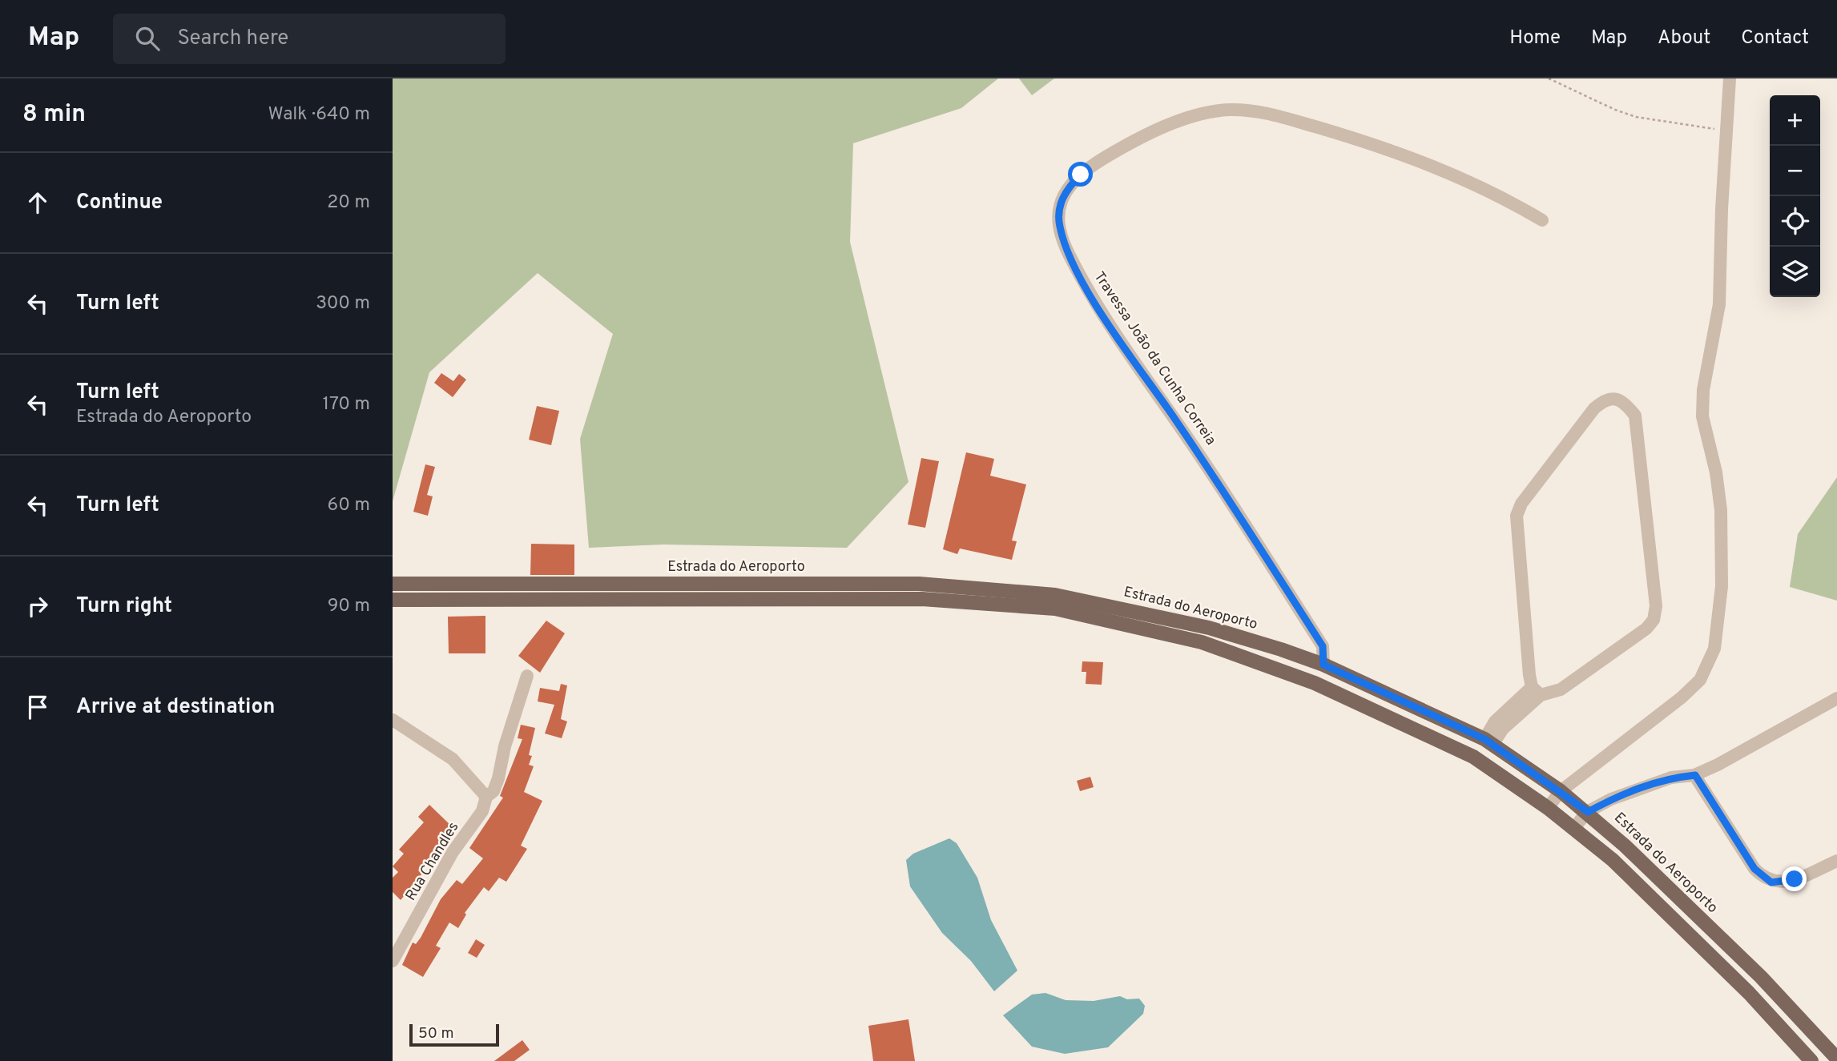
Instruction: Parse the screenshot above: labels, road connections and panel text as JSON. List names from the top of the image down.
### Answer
{
  "streets": {
    "main road": ["Estrada do Aeroporto"],
    "street": ["Travessa João da Cunha Correia", "Rua Chandles"]
  },
  "crossings": [
    ["Travessa João da Cunha Correia", "Estrada do Aeroporto"]
  ],
  "scale_bar": "50 m",
  "page": {
    "header": "Map",
    "search": "Search here",
    "nav": [
      "Home",
      "Map",
      "About",
      "Contact"
    ],
    "heading": ["8 min", "Walk · 640 m"],
    "map_buttons": ["+", "−"],
    "list": [
      ["Continue", "20 m"],
      ["Turn left", "300 m"],
      ["Turn left", "Estrada do Aeroporto", "170 m"],
      ["Turn left", "60 m"],
      ["Turn right", "90 m"],
      "Arrive at destination"
    ],
    "scale": "50 m"
  }
}
